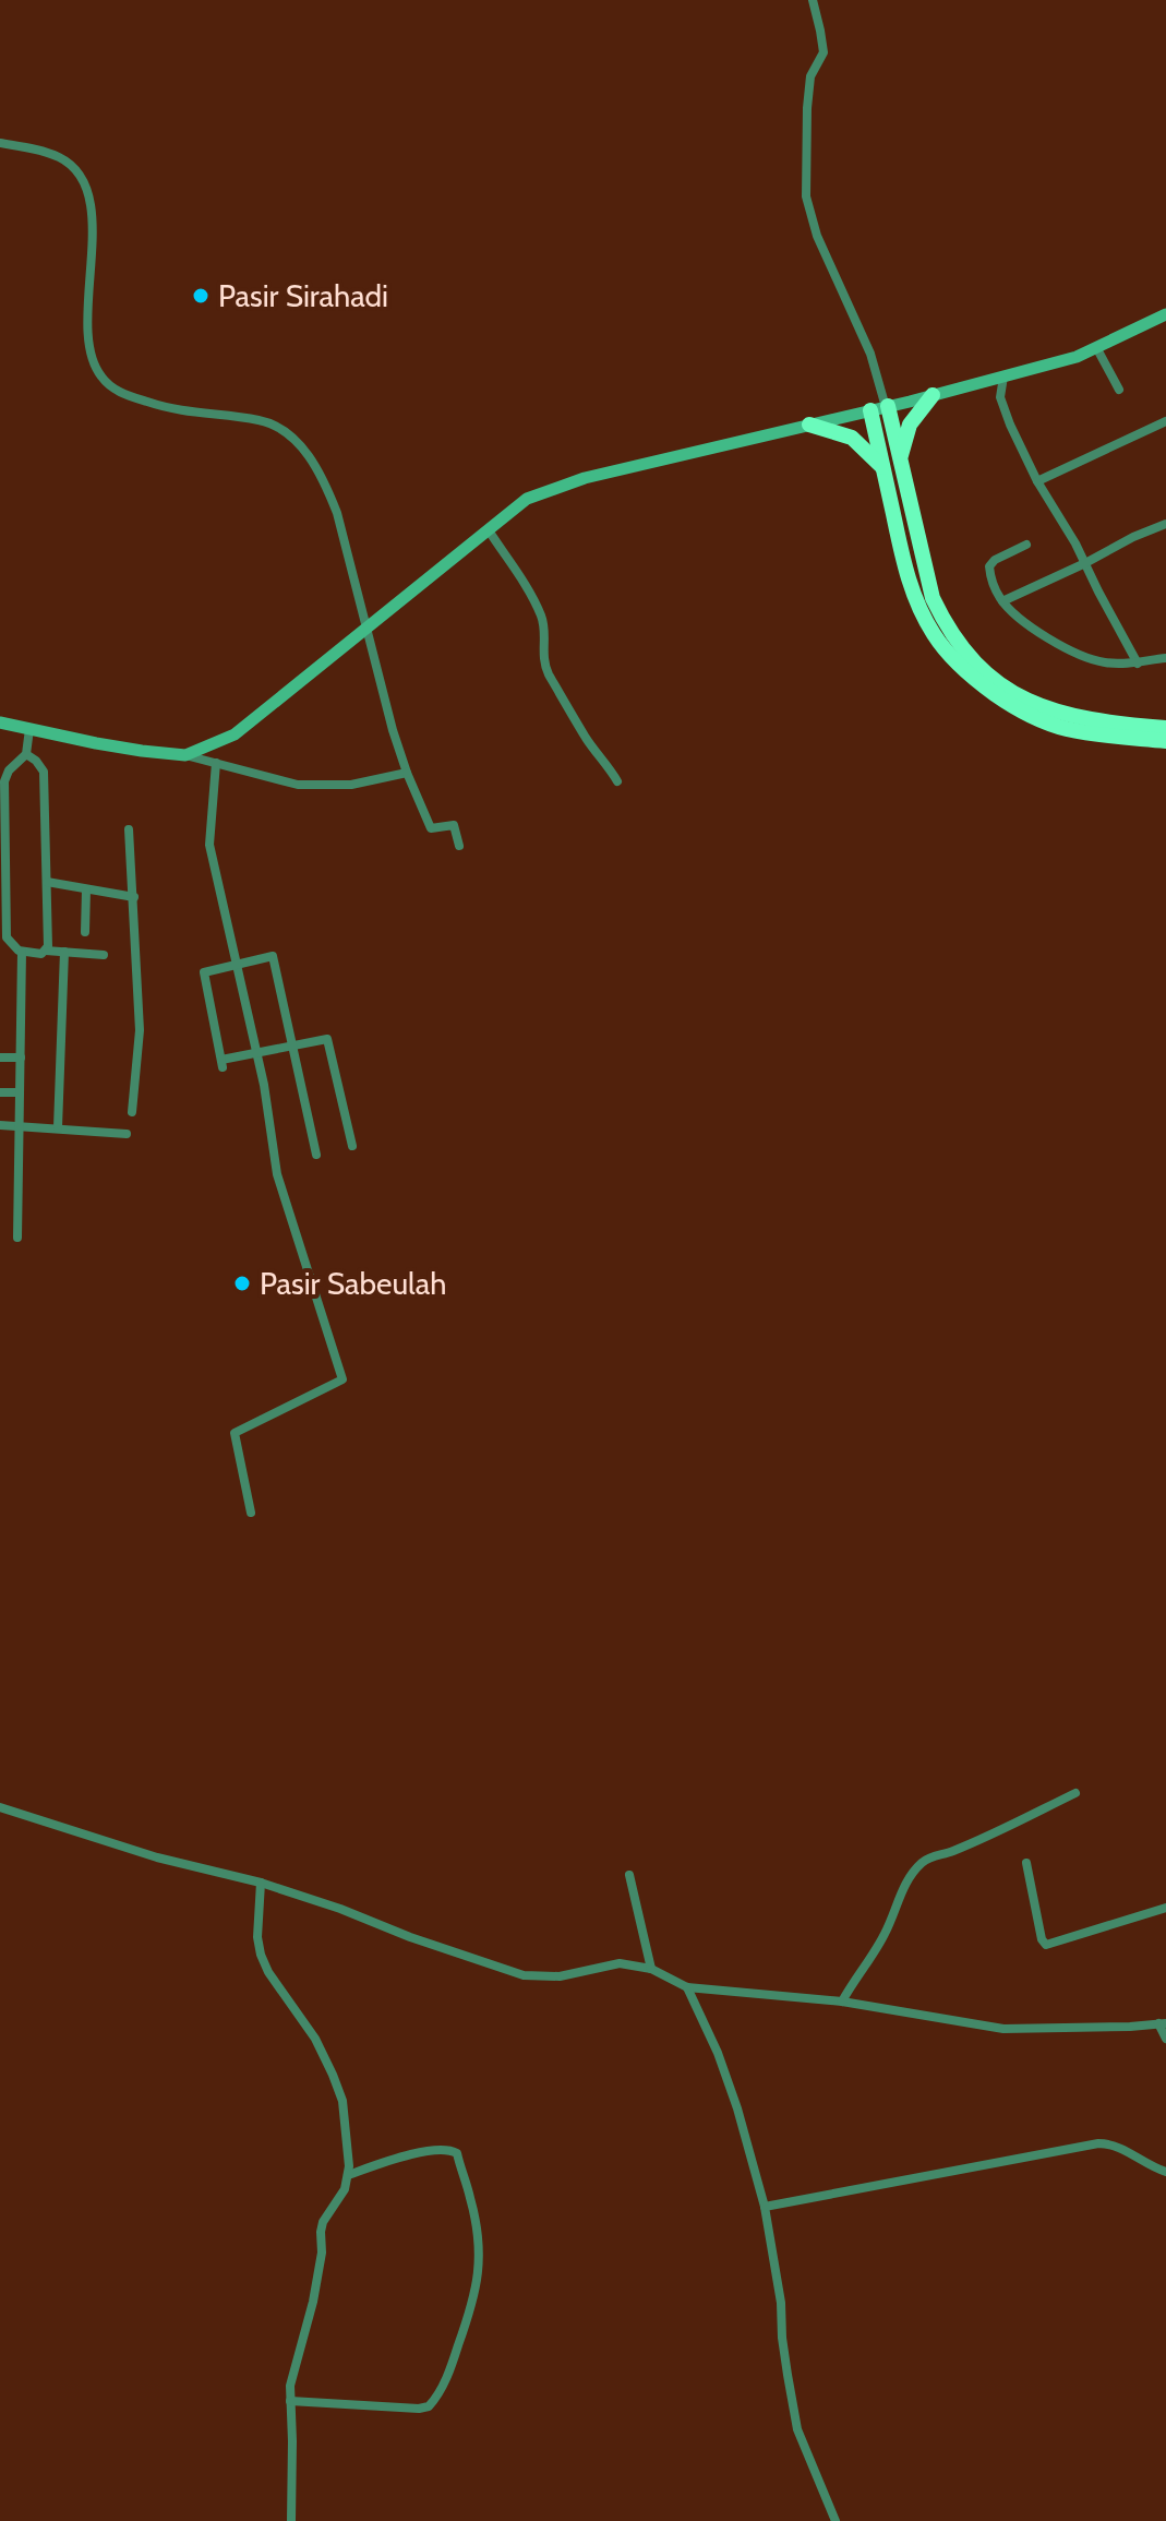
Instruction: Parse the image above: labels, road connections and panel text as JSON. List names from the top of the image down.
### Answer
{
  "places": ["Pasir Sirahadi", "Pasir Sabeulah"]
}
